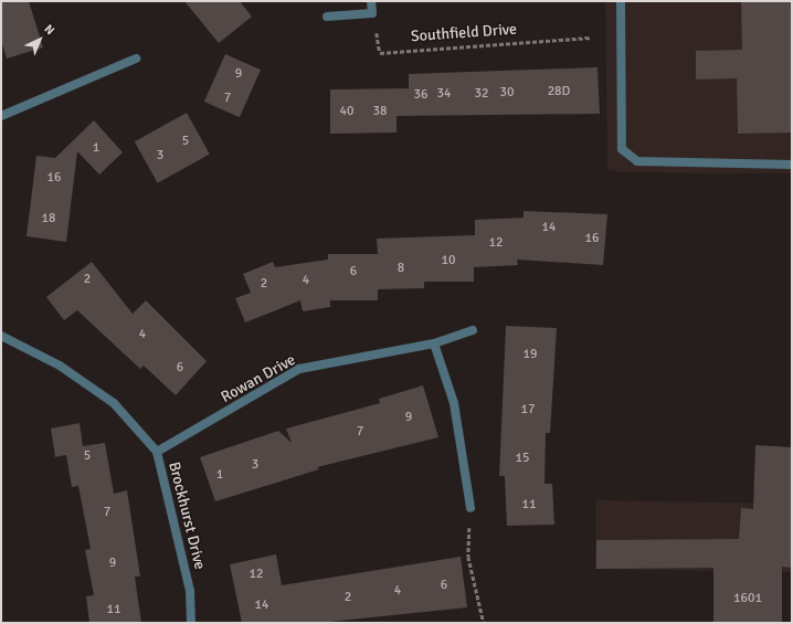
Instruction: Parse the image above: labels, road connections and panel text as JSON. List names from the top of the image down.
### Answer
{
  "streets": {
    "street": ["Rowan Drive", "Brockhurst Drive"],
    "path": ["Southfield Drive"]
  },
  "crossings": [
    ["Rowan Drive", "Brockhurst Drive"]
  ],
  "house_numbers": [
    "9",
    "28D",
    "30",
    "34",
    "32",
    "36",
    "7",
    "40",
    "38",
    "5",
    "1",
    "3",
    "16",
    "18",
    "14",
    "16",
    "12",
    "10",
    "8",
    "6",
    "2",
    "4",
    "2",
    "4",
    "19",
    "6",
    "17",
    "9",
    "7",
    "5",
    "15",
    "3",
    "1",
    "11",
    "7",
    "9",
    "12",
    "6",
    "4",
    "2",
    "1601",
    "14",
    "11"
  ],
  "north": "top right"
}
